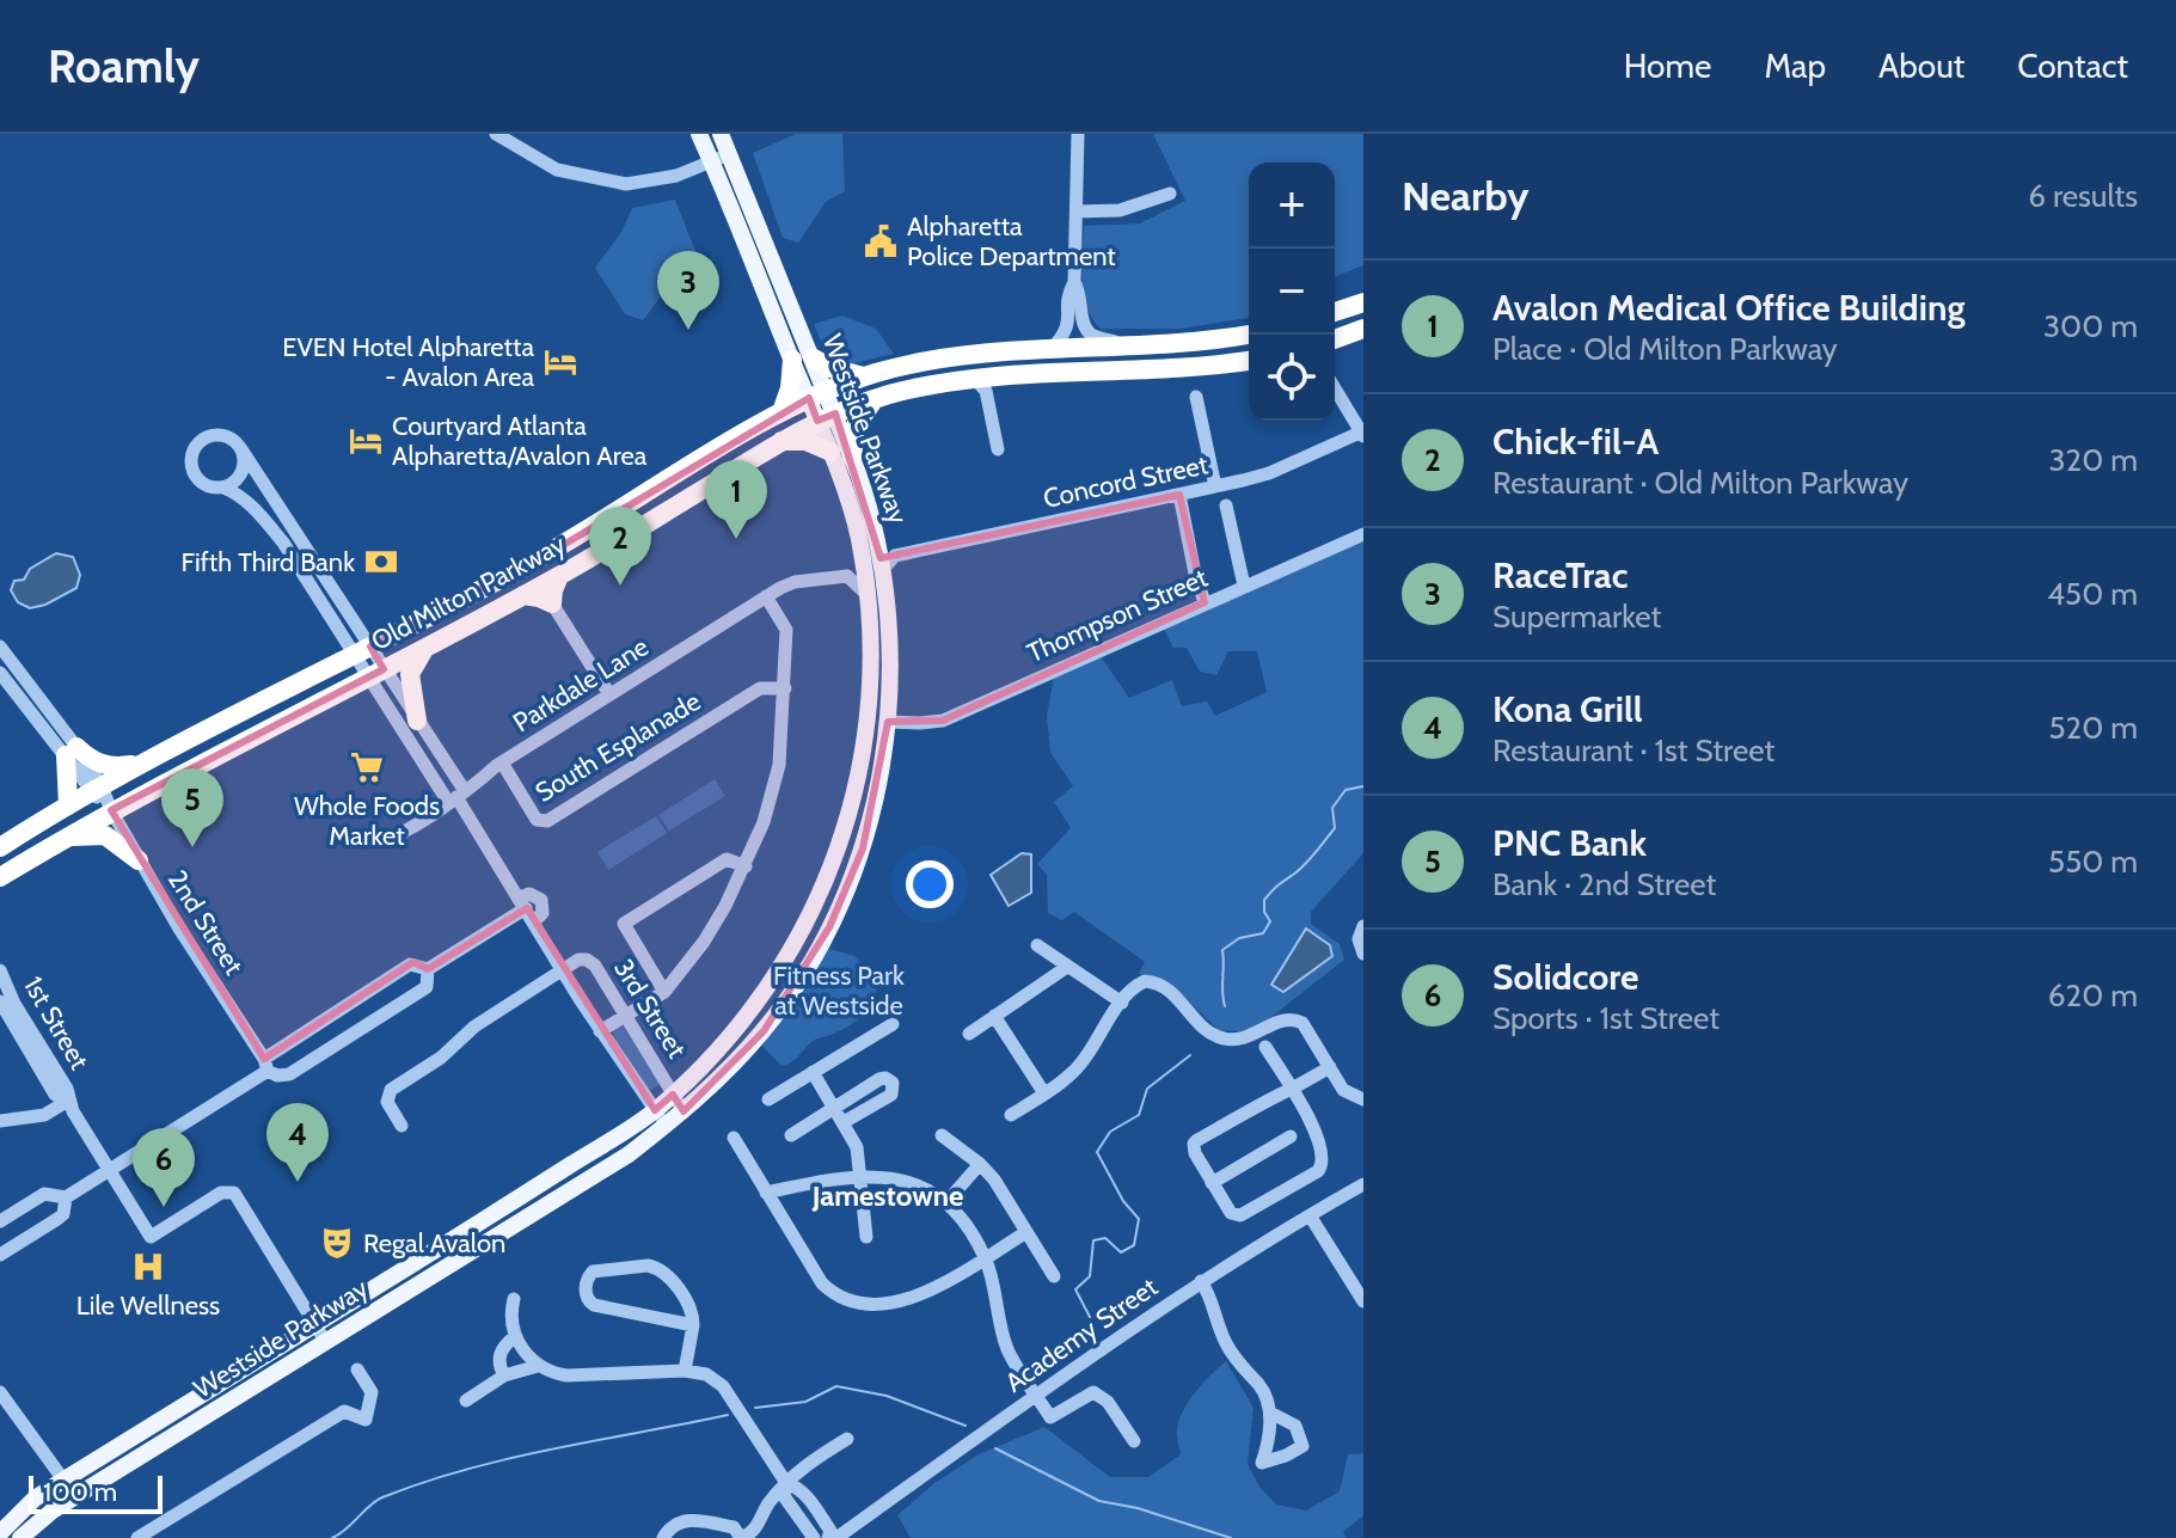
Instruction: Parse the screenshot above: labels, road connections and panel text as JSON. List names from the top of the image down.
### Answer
{
  "streets": {
    "highway": ["Old Milton Parkway"],
    "main road": ["Westside Parkway"],
    "street": [
      "Concord Street",
      "Thompson Street",
      "Parkdale Lane",
      "South Esplanade",
      "2nd Street",
      "3rd Street",
      "1st Street",
      "Academy Street"
    ]
  },
  "crossings": [
    ["Westside Parkway", "Concord Street"],
    ["Westside Parkway", "Old Milton Parkway"],
    ["Westside Parkway", "Thompson Street"],
    ["Westside Parkway", "3rd Street"],
    ["Westside Parkway", "1st Street"],
    ["Old Milton Parkway", "2nd Street"],
    ["Old Milton Parkway", "3rd Street"],
    ["Parkdale Lane", "South Esplanade"],
    ["Parkdale Lane", "3rd Street"]
  ],
  "districts": ["Jamestowne"],
  "parks": ["Fitness Park at Westside"],
  "places": {
    "public building": ["Alpharetta Police Department"],
    "hotel": ["EVEN Hotel Alpharetta - Avalon Area", "Courtyard Atlanta Alpharetta/Avalon Area"],
    "bank": ["Fifth Third Bank"],
    "supermarket": ["Whole Foods Market"],
    "theatre": ["Regal Avalon"],
    "hospital": ["Lile Wellness"]
  },
  "scale_bar": "100 m",
  "page": {
    "header": "Roamly",
    "nav": [
      "Home",
      "Map",
      "About",
      "Contact"
    ],
    "heading": ["Nearby", "6 results"],
    "map_buttons": ["+", "−"],
    "pins": [
      "3",
      "1",
      "2",
      "5",
      "4",
      "6"
    ],
    "list": [
      {
        "mark": "1",
        "name": "Avalon Medical Office Building",
        "note": "Place · Old Milton Parkway",
        "value": "300 m"
      },
      {
        "mark": "2",
        "name": "Chick-fil-A",
        "note": "Restaurant · Old Milton Parkway",
        "value": "320 m"
      },
      {
        "mark": "3",
        "name": "RaceTrac",
        "note": "Supermarket",
        "value": "450 m"
      },
      {
        "mark": "4",
        "name": "Kona Grill",
        "note": "Restaurant · 1st Street",
        "value": "520 m"
      },
      {
        "mark": "5",
        "name": "PNC Bank",
        "note": "Bank · 2nd Street",
        "value": "550 m"
      },
      {
        "mark": "6",
        "name": "Solidcore",
        "note": "Sports · 1st Street",
        "value": "620 m"
      }
    ],
    "scale": "100 m"
  }
}
